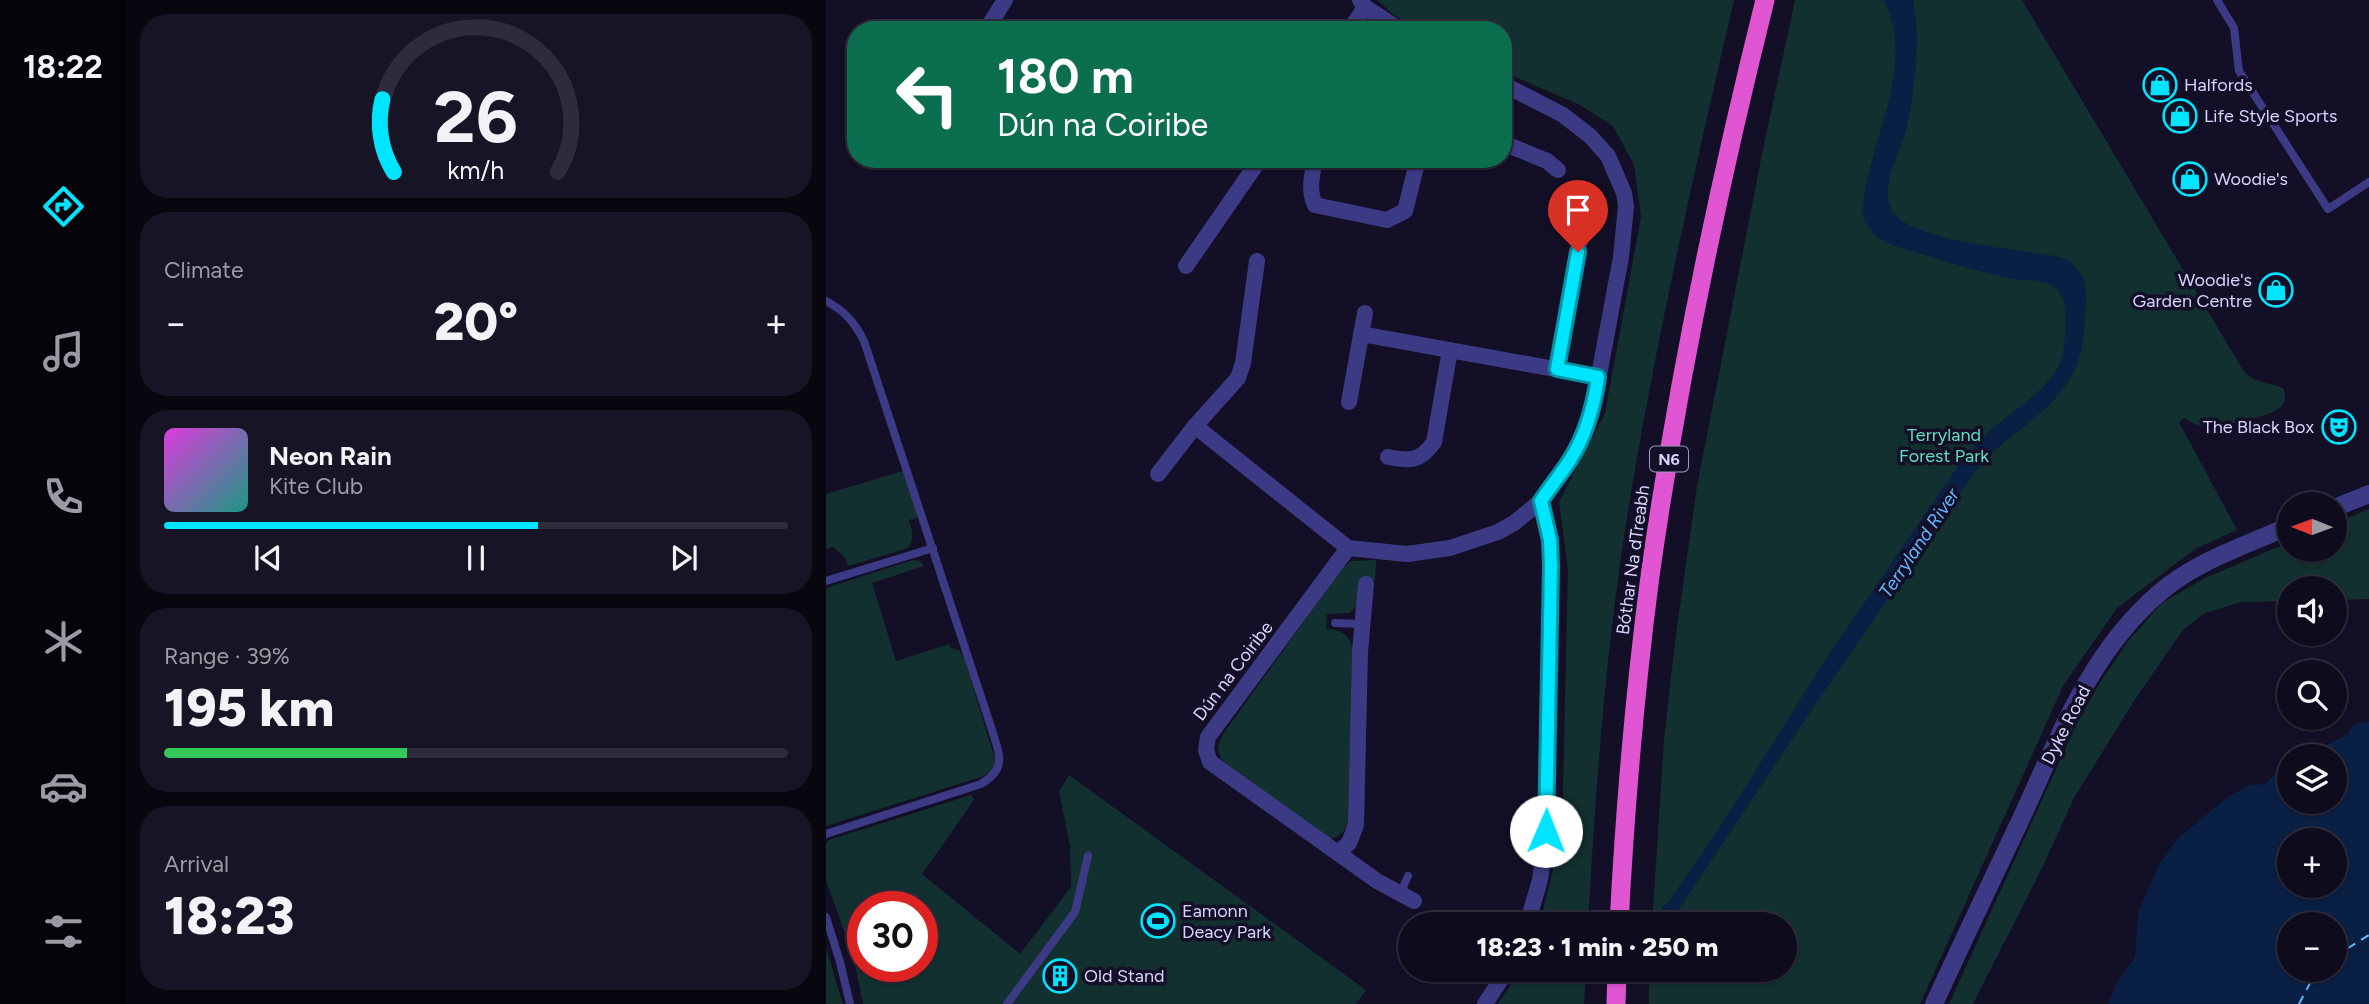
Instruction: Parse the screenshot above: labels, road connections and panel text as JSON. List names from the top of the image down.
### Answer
{
  "streets": {
    "highway": ["N6", "Bóthar Na dTreabh"],
    "street": ["Dún na Coiribe", "Dyke Road"]
  },
  "water": ["Terryland River"],
  "parks": ["Terryland Forest Park"],
  "places": {
    "shop": [
      "Halfords",
      "Life Style Sports",
      "Woodie's",
      "Woodie's Garden Centre"
    ],
    "theatre": ["The Black Box"],
    "sports": ["Eamonn Deacy Park"],
    "building": ["Old Stand"]
  },
  "north": "left",
  "page": {
    "tabs": "18:22",
    "turn": ["180 m", "Dún na Coiribe"],
    "tile": [
      "Climate",
      ["Range · 39%", "195 km"],
      ["Arrival", "18:23"]
    ],
    "heat": ["−", "20°", "+"],
    "song": ["Neon Rain", "Kite Club"],
    "map_buttons": ["+", "−"],
    "limit": "30",
    "trip": "18:23 · 1 min · 250 m",
    "gauge": ["26", "km/h"]
  }
}
